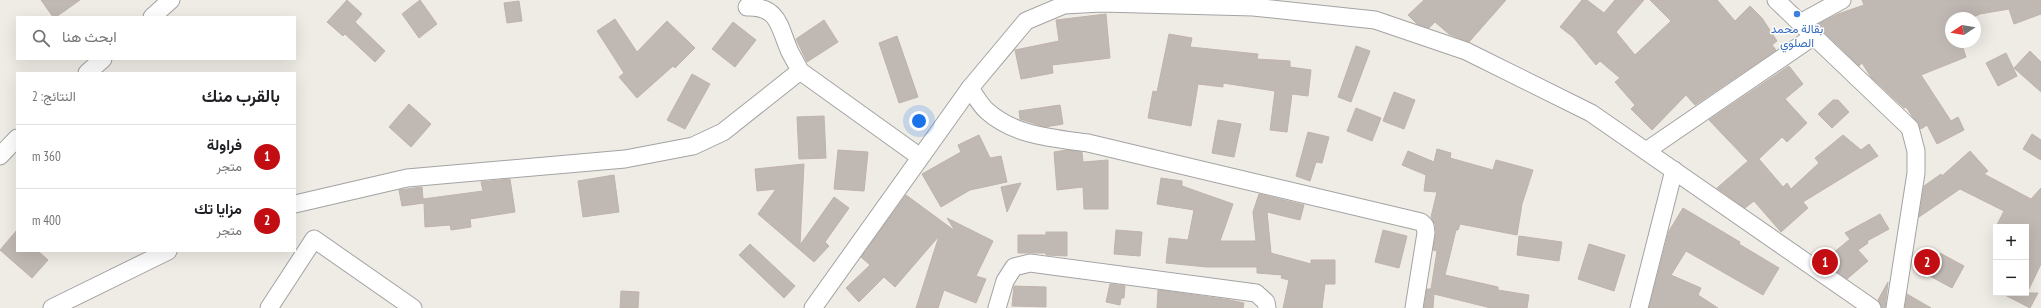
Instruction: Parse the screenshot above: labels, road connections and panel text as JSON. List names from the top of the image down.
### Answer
{
  "places": ["بقالة محمد الصلوي"],
  "north": "left",
  "page": {
    "search": "ابحث هنا",
    "heading": ["بالقرب منك", "النتائج: 2"],
    "list": [
      {
        "mark": "1",
        "name": "فراولة",
        "note": "متجر",
        "value": "360 m"
      },
      {
        "mark": "2",
        "name": "مزايا تك",
        "note": "متجر",
        "value": "400 m"
      }
    ],
    "map_buttons": ["+", "−"],
    "pins": ["1", "2"]
  }
}
